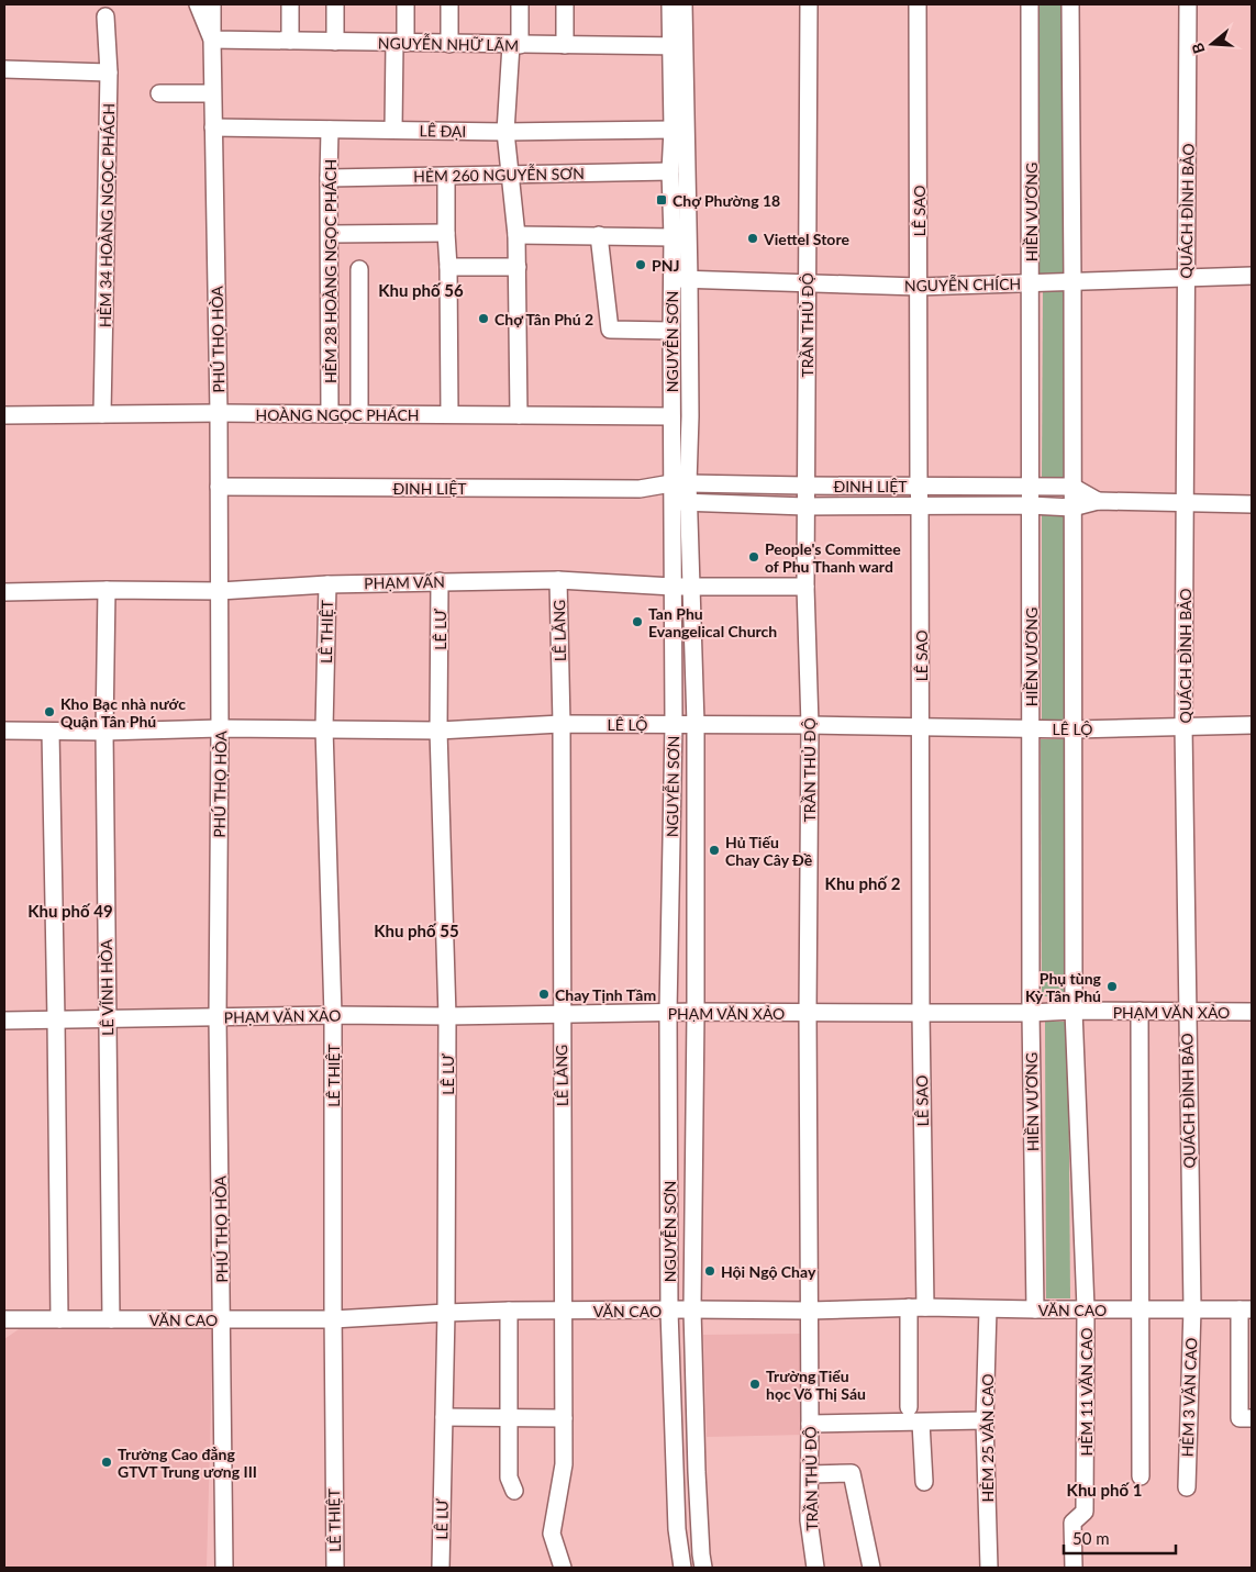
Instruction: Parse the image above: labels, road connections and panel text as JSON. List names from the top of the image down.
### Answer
{
  "streets": {
    "street": [
      "NGUYỄN NHỮ LÃM",
      "LÊ ĐẠI",
      "HẺM 260 NGUYỄN SƠN",
      "LÊ SAO",
      "QUÁCH ĐÌNH BẢO",
      "HIỀN VƯƠNG",
      "HẺM 34 HOÀNG NGỌC PHÁCH",
      "HẺM 28 HOÀNG NGỌC PHÁCH",
      "NGUYỄN CHÍCH",
      "TRẦN THỦ ĐỘ",
      "PHÚ THỌ HÒA",
      "NGUYỄN SƠN",
      "HOÀNG NGỌC PHÁCH",
      "ĐINH LIỆT",
      "PHẠM VẤN",
      "LÊ LƯ",
      "LÊ LĂNG",
      "LÊ THIỆT",
      "LÊ LỘ",
      "LÊ VĨNH HÒA",
      "PHẠM VĂN XẢO",
      "VĂN CAO",
      "HẺM 11 VĂN CAO",
      "HẺM 3 VĂN CAO",
      "HẺM 25 VĂN CAO"
    ]
  },
  "crossings": [
    ["NGUYỄN NHỮ LÃM", "PHÚ THỌ HÒA"],
    ["NGUYỄN NHỮ LÃM", "NGUYỄN SƠN"],
    ["LÊ ĐẠI", "HẺM 28 HOÀNG NGỌC PHÁCH"],
    ["LÊ ĐẠI", "PHÚ THỌ HÒA"],
    ["LÊ ĐẠI", "NGUYỄN SƠN"],
    ["HẺM 260 NGUYỄN SƠN", "HẺM 28 HOÀNG NGỌC PHÁCH"],
    ["HẺM 260 NGUYỄN SƠN", "NGUYỄN SƠN"],
    ["LÊ SAO", "NGUYỄN CHÍCH"],
    ["LÊ SAO", "ĐINH LIỆT"],
    ["LÊ SAO", "LÊ LỘ"],
    ["LÊ SAO", "PHẠM VĂN XẢO"],
    ["LÊ SAO", "VĂN CAO"],
    ["QUÁCH ĐÌNH BẢO", "NGUYỄN CHÍCH"],
    ["QUÁCH ĐÌNH BẢO", "ĐINH LIỆT"],
    ["QUÁCH ĐÌNH BẢO", "LÊ LỘ"],
    ["QUÁCH ĐÌNH BẢO", "PHẠM VĂN XẢO"],
    ["QUÁCH ĐÌNH BẢO", "VĂN CAO"],
    ["QUÁCH ĐÌNH BẢO", "HẺM 3 VĂN CAO"],
    ["HIỀN VƯƠNG", "NGUYỄN CHÍCH"],
    ["HIỀN VƯƠNG", "ĐINH LIỆT"],
    ["HIỀN VƯƠNG", "LÊ LỘ"],
    ["HIỀN VƯƠNG", "PHẠM VĂN XẢO"],
    ["HIỀN VƯƠNG", "VĂN CAO"],
    ["HẺM 34 HOÀNG NGỌC PHÁCH", "HOÀNG NGỌC PHÁCH"],
    ["HẺM 28 HOÀNG NGỌC PHÁCH", "HOÀNG NGỌC PHÁCH"],
    ["NGUYỄN CHÍCH", "TRẦN THỦ ĐỘ"],
    ["NGUYỄN CHÍCH", "NGUYỄN SƠN"],
    ["TRẦN THỦ ĐỘ", "ĐINH LIỆT"],
    ["TRẦN THỦ ĐỘ", "PHẠM VẤN"],
    ["TRẦN THỦ ĐỘ", "LÊ LỘ"],
    ["TRẦN THỦ ĐỘ", "PHẠM VĂN XẢO"],
    ["TRẦN THỦ ĐỘ", "VĂN CAO"],
    ["PHÚ THỌ HÒA", "HOÀNG NGỌC PHÁCH"],
    ["PHÚ THỌ HÒA", "ĐINH LIỆT"],
    ["PHÚ THỌ HÒA", "PHẠM VẤN"],
    ["PHÚ THỌ HÒA", "LÊ LỘ"],
    ["PHÚ THỌ HÒA", "PHẠM VĂN XẢO"],
    ["PHÚ THỌ HÒA", "VĂN CAO"],
    ["NGUYỄN SƠN", "HOÀNG NGỌC PHÁCH"],
    ["NGUYỄN SƠN", "ĐINH LIỆT"],
    ["NGUYỄN SƠN", "PHẠM VẤN"],
    ["NGUYỄN SƠN", "LÊ LỘ"],
    ["NGUYỄN SƠN", "PHẠM VĂN XẢO"],
    ["NGUYỄN SƠN", "VĂN CAO"],
    ["PHẠM VẤN", "LÊ LƯ"],
    ["PHẠM VẤN", "LÊ LĂNG"],
    ["PHẠM VẤN", "LÊ THIỆT"],
    ["PHẠM VẤN", "LÊ VĨNH HÒA"],
    ["LÊ LƯ", "LÊ LỘ"],
    ["LÊ LƯ", "PHẠM VĂN XẢO"],
    ["LÊ LƯ", "VĂN CAO"],
    ["LÊ LĂNG", "LÊ LỘ"],
    ["LÊ LĂNG", "PHẠM VĂN XẢO"],
    ["LÊ LĂNG", "VĂN CAO"],
    ["LÊ THIỆT", "LÊ LỘ"],
    ["LÊ THIỆT", "PHẠM VĂN XẢO"],
    ["LÊ THIỆT", "VĂN CAO"],
    ["LÊ LỘ", "LÊ VĨNH HÒA"],
    ["LÊ VĨNH HÒA", "PHẠM VĂN XẢO"],
    ["LÊ VĨNH HÒA", "VĂN CAO"],
    ["VĂN CAO", "HẺM 11 VĂN CAO"],
    ["VĂN CAO", "HẺM 3 VĂN CAO"],
    ["VĂN CAO", "HẺM 25 VĂN CAO"]
  ],
  "districts": [
    "Khu phố 56",
    "Khu phố 2",
    "Khu phố 49",
    "Khu phố 55",
    "Khu phố 1"
  ],
  "places": {
    "transit": ["Chợ Phường 18"],
    "other": [
      "Viettel Store",
      "PNJ",
      "Chợ Tân Phú 2",
      "People's Committee of Phu Thanh ward",
      "Tan Phu Evangelical Church",
      "Kho Bạc nhà nước Quận Tân Phú",
      "Hủ Tiếu Chay Cây Đề",
      "Phụ tùng Kỳ Tân Phú",
      "Chay Tịnh Tầm",
      "Hội Ngộ Chay",
      "Trường Tiểu học Võ Thị Sáu",
      "Trường Cao đẳng GTVT Trung ương III"
    ]
  },
  "scale_bar": "50 m",
  "north": "left"
}
